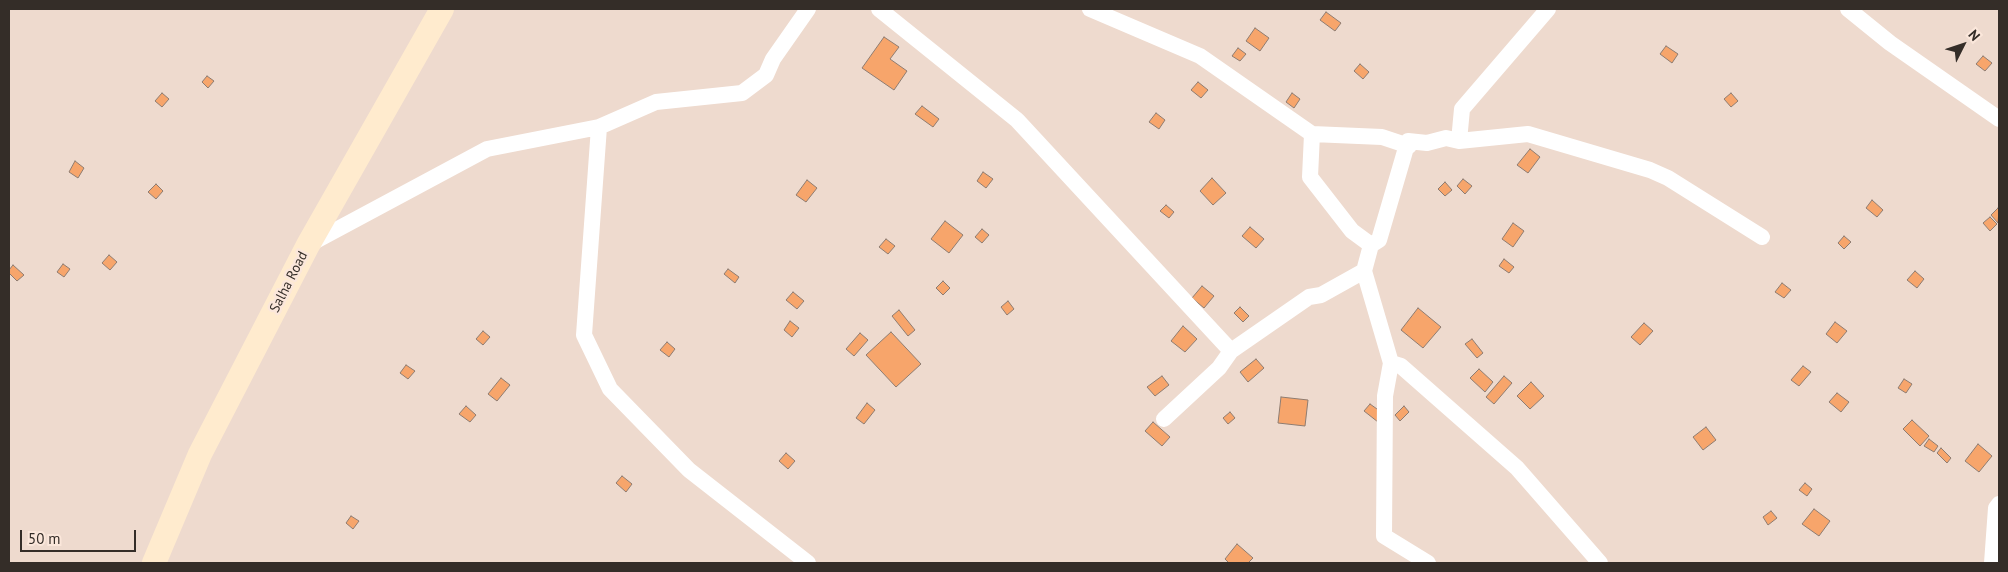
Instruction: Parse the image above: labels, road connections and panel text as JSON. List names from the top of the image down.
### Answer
{
  "streets": {
    "main road": ["Salha Road"]
  },
  "scale_bar": "50 m",
  "north": "top right"
}
